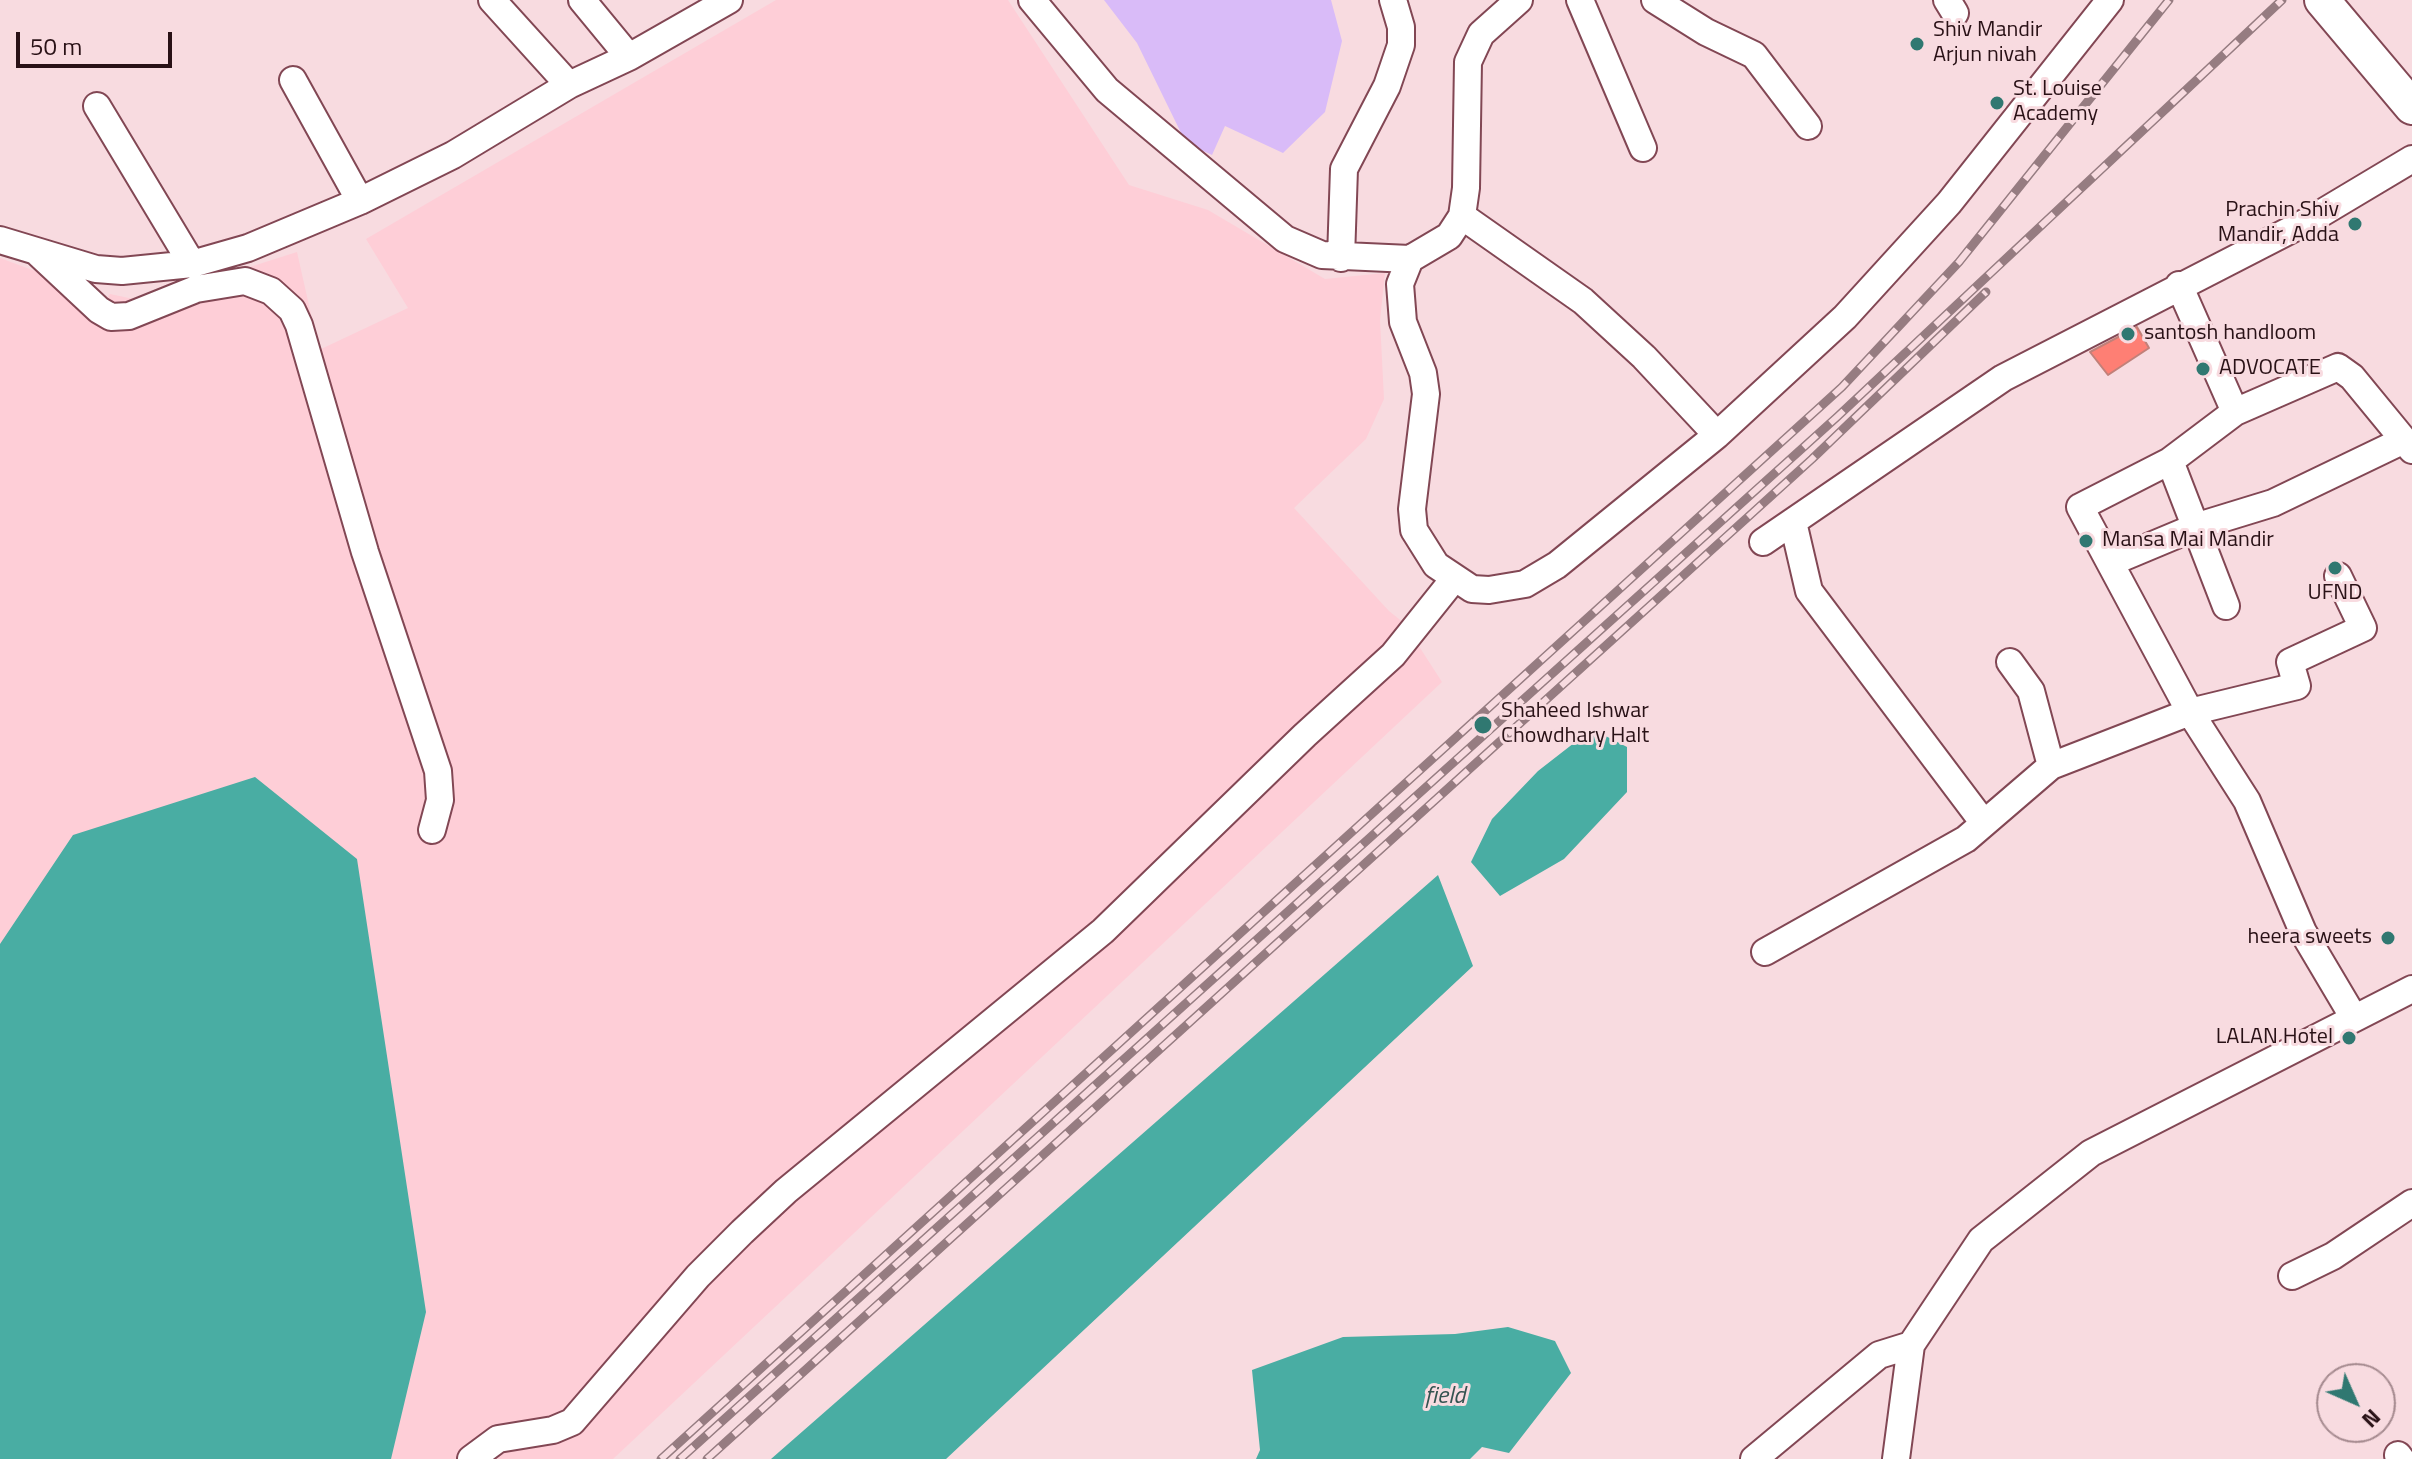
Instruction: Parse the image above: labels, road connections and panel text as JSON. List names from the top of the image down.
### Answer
{
  "water": ["field"],
  "places": [
    "Shiv Mandir Arjun nivah",
    "St. Louise Academy",
    "Prachin Shiv Mandir, Adda",
    "santosh handloom",
    "ADVOCATE",
    "Mansa Mai Mandir",
    "UFND",
    "Shaheed Ishwar Chowdhary Halt",
    "heera sweets",
    "LALAN Hotel"
  ],
  "scale_bar": "50 m",
  "north": "bottom right"
}
